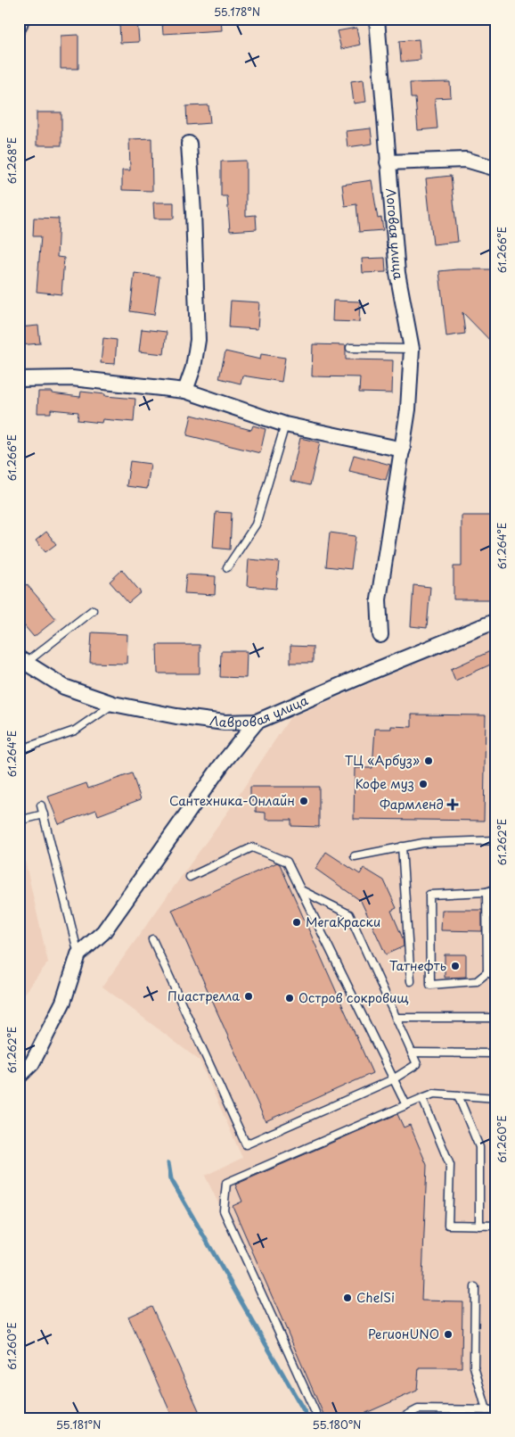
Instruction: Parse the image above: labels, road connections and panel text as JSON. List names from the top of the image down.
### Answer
{
  "streets": {
    "street": ["Логовая улица", "Лавровая улица"]
  },
  "places": {
    "other": [
      "ТЦ «Арбуз»",
      "Кофе муз",
      "Сантехника-Онлайн",
      "МегаКраски",
      "Татнефть",
      "Пиастрелла",
      "Остров сокровищ",
      "ChelSi",
      "РегионUNO"
    ],
    "health": ["Фармленд"]
  },
  "coordinates": [
    "55.178°N",
    "61.268°E",
    "61.266°E",
    "61.264°E",
    "61.262°E",
    "61.260°E",
    "55.181°N",
    "55.180°N"
  ]
}
